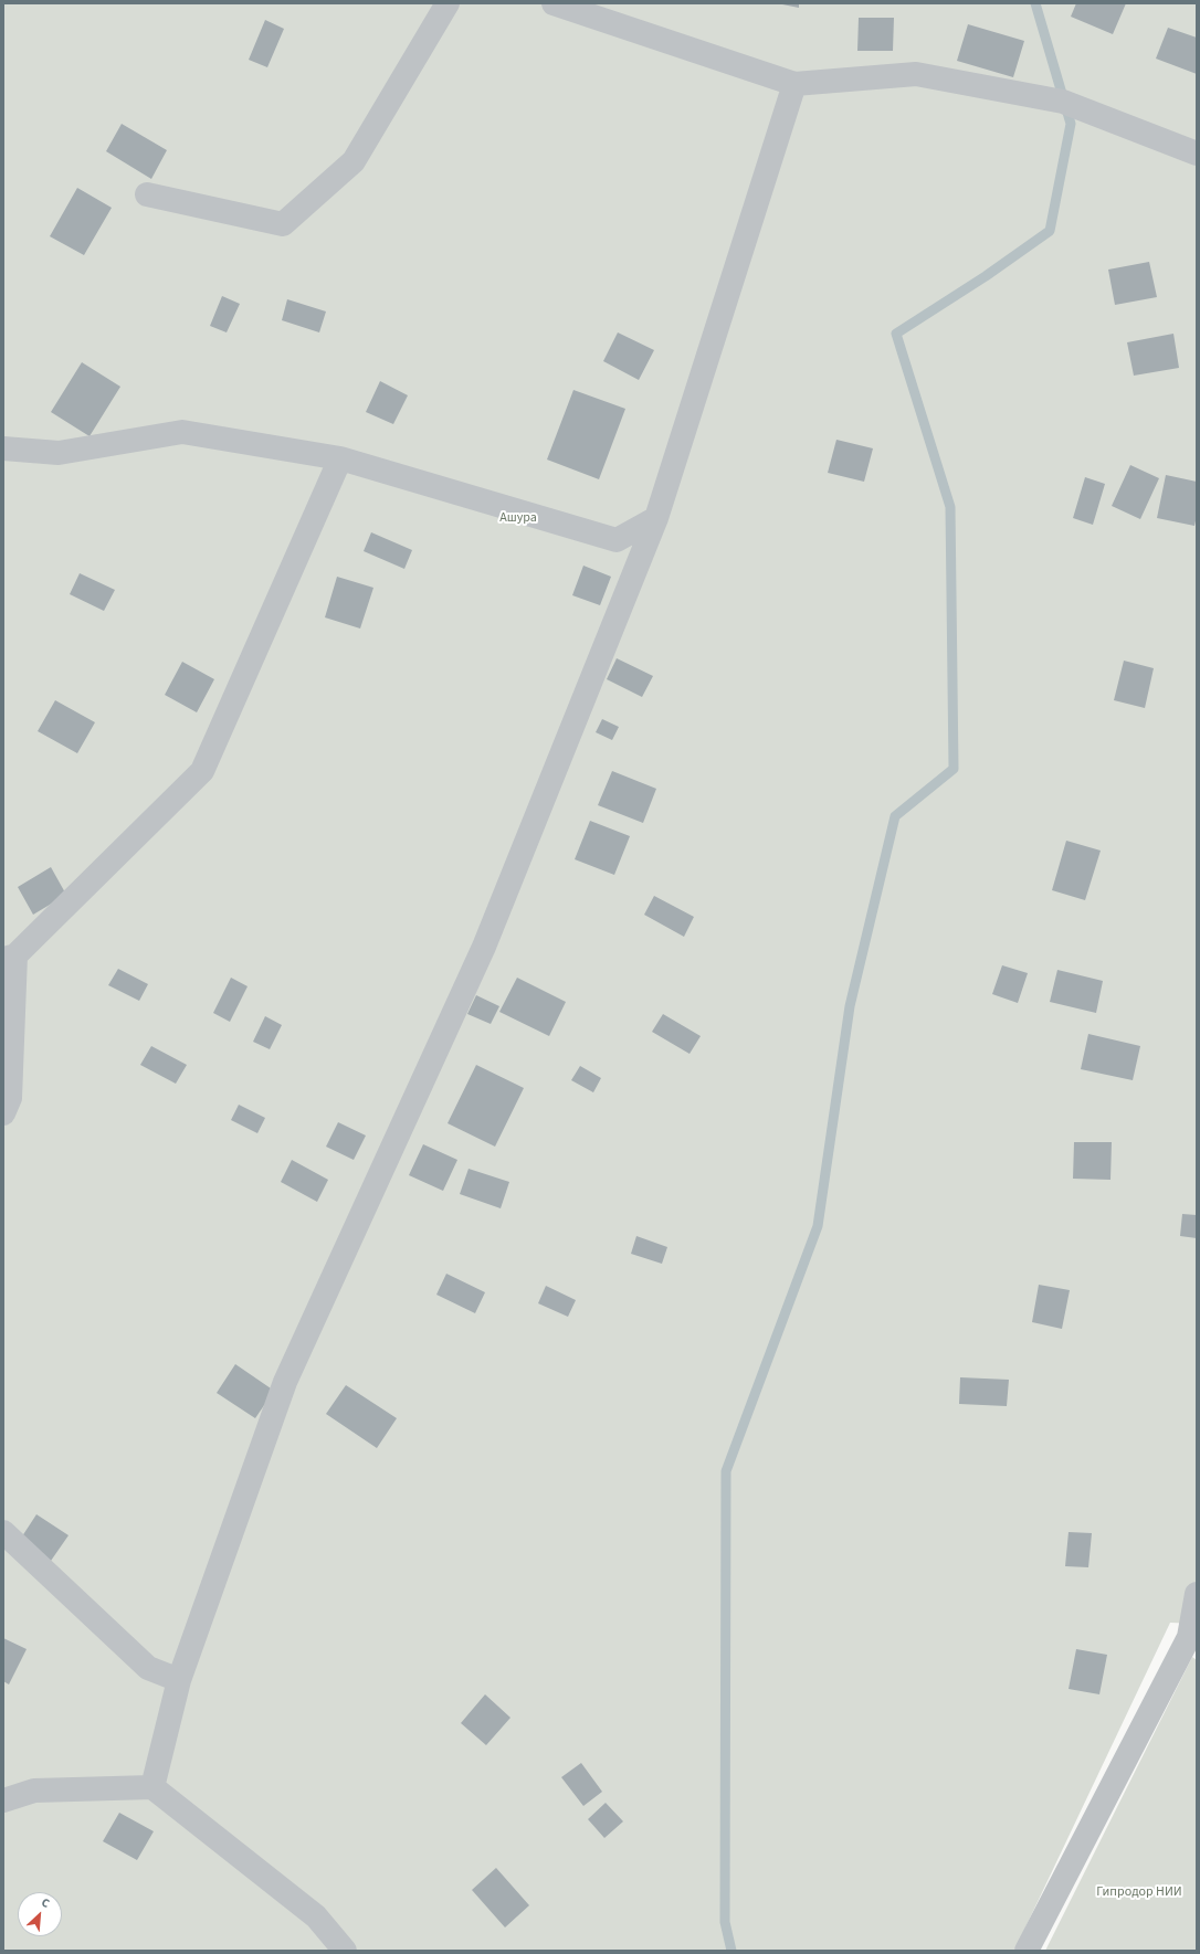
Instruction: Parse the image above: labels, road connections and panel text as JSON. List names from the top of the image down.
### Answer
{
  "parks": ["Ашура", "Гипродор НИИ"],
  "north": "top right"
}
